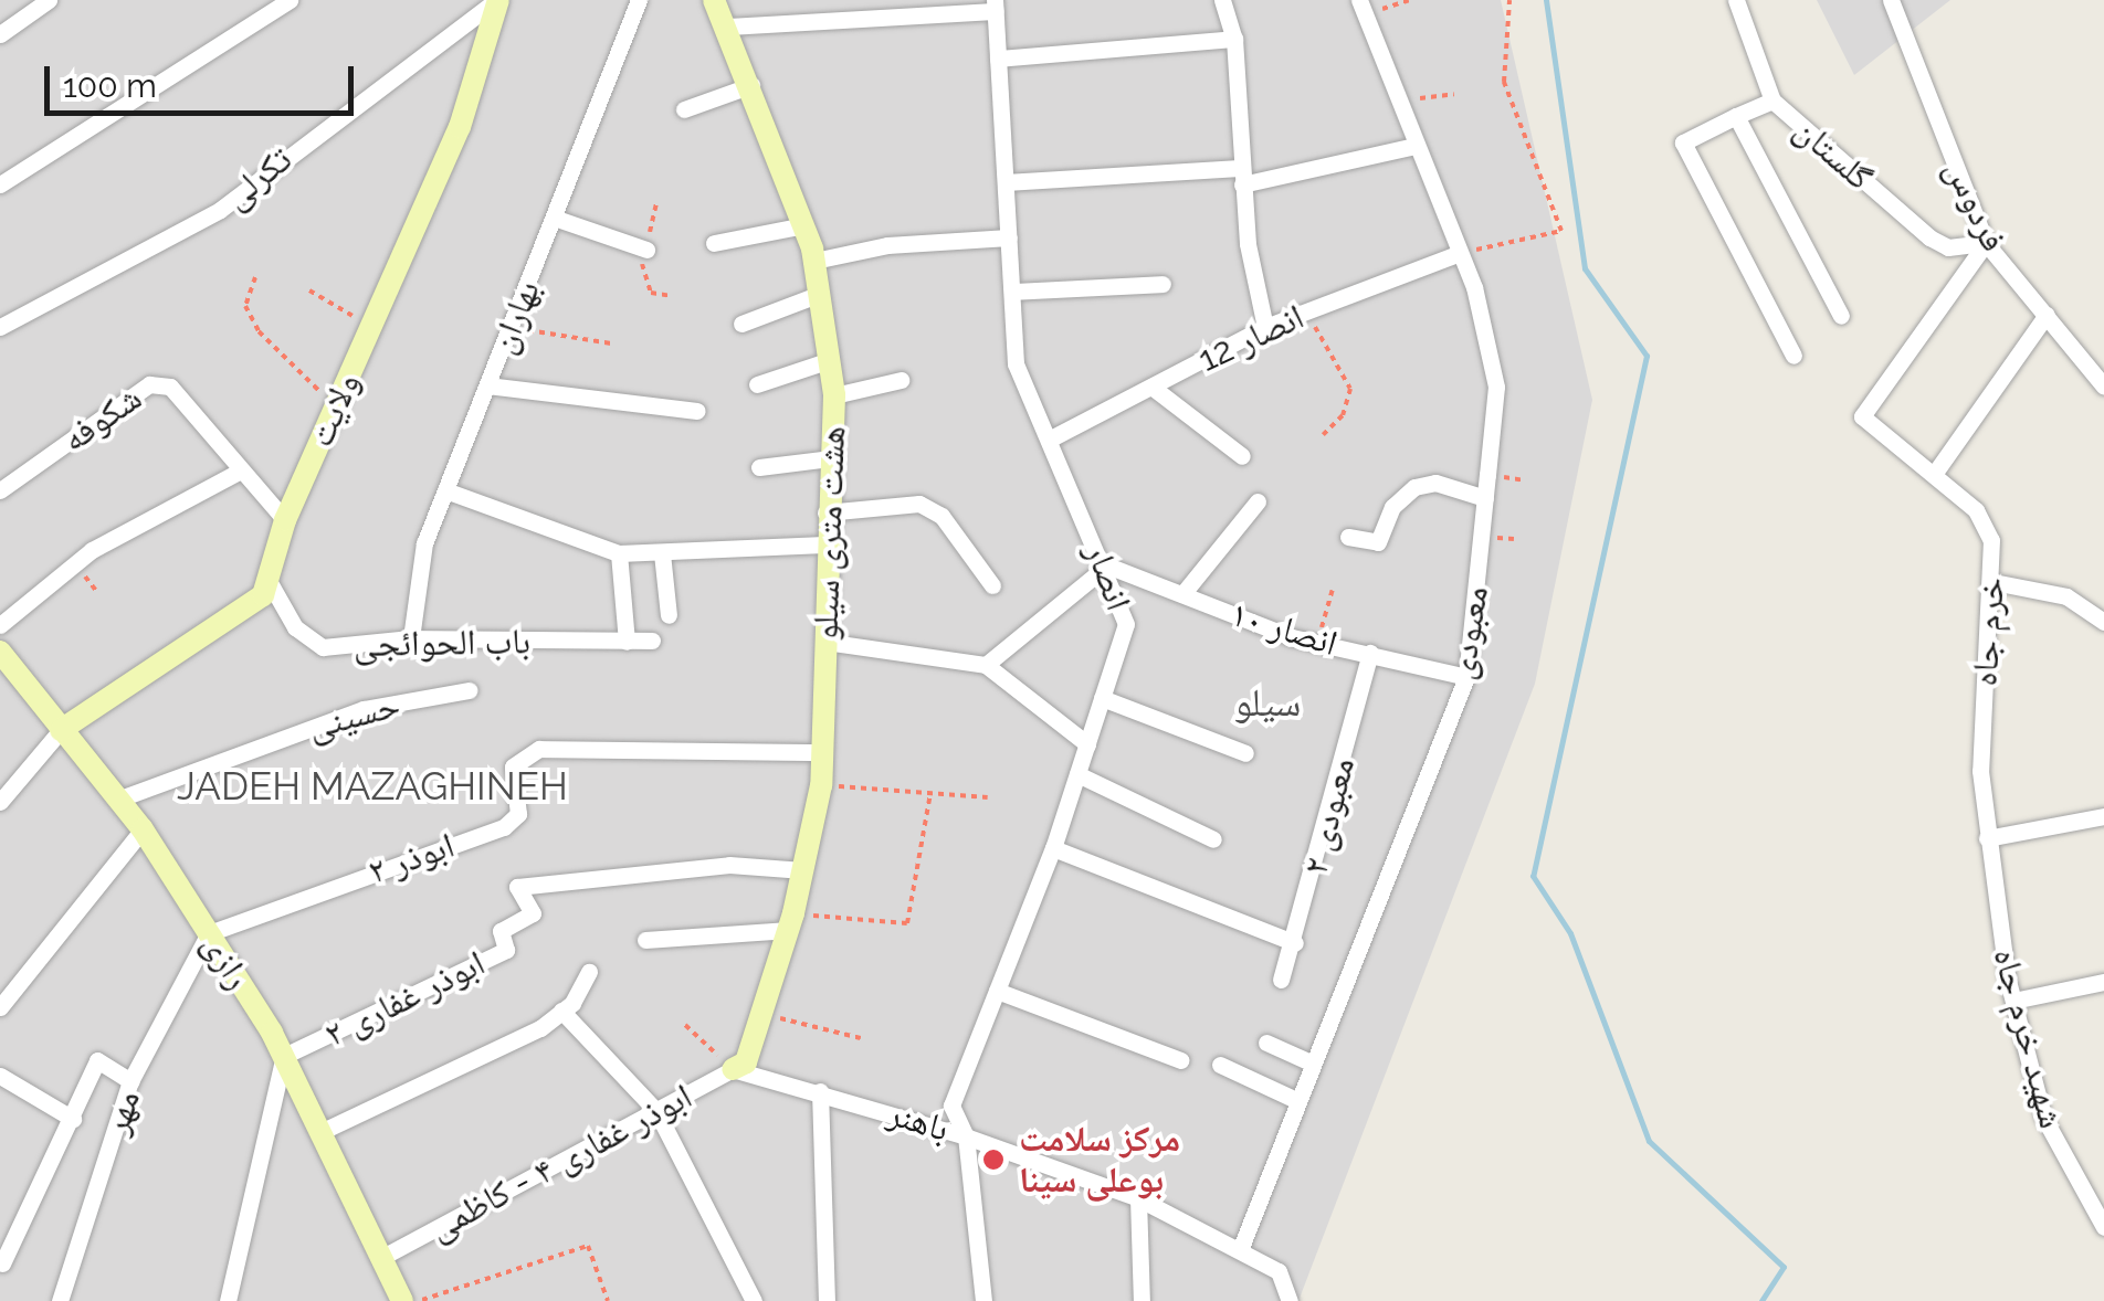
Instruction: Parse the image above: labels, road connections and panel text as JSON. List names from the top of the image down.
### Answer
{
  "streets": {
    "street": [
      "گلستان",
      "تکرلی",
      "فردوس",
      "بهاران",
      "انصار 12",
      "ولایت",
      "شکوفه",
      "هشت متری سیلو",
      "انصار",
      "انصار ۱۰",
      "خرم جاه",
      "معبودی",
      "باب الحوائجی",
      "حسینی",
      "معبودی ۲",
      "ابوذر ۲",
      "رازی",
      "ابوذر غفاری ۲",
      "شهید خرم جاه",
      "مهر",
      "باهنر",
      "ابوذر غفاری ۴ - کاظمی"
    ]
  },
  "crossings": [
    ["گلستان", "فردوس"],
    ["گلستان", "خرم جاه"],
    ["تکرلی", "ولایت"],
    ["فردوس", "خرم جاه"],
    ["بهاران", "باب الحوائجی"],
    ["انصار 12", "انصار"],
    ["انصار 12", "معبودی"],
    ["ولایت", "شکوفه"],
    ["ولایت", "باب الحوائجی"],
    ["ولایت", "رازی"],
    ["هشت متری سیلو", "ابوذر ۲"],
    ["هشت متری سیلو", "ابوذر غفاری ۲"],
    ["هشت متری سیلو", "باهنر"],
    ["هشت متری سیلو", "ابوذر غفاری ۴ - کاظمی"],
    ["انصار", "انصار ۱۰"],
    ["انصار", "باهنر"],
    ["انصار ۱۰", "معبودی"],
    ["انصار ۱۰", "معبودی ۲"],
    ["خرم جاه", "شهید خرم جاه"],
    ["معبودی", "باهنر"],
    ["حسینی", "رازی"],
    ["ابوذر ۲", "رازی"],
    ["ابوذر ۲", "مهر"],
    ["رازی", "ابوذر غفاری ۲"],
    ["رازی", "مهر"],
    ["رازی", "ابوذر غفاری ۴ - کاظمی"],
    ["باهنر", "ابوذر غفاری ۴ - کاظمی"]
  ],
  "districts": ["سیلو", "JADEH MAZAGHINEH"],
  "places": ["مرکز سلامت بوعلی سینا"],
  "scale_bar": "100 m"
}
